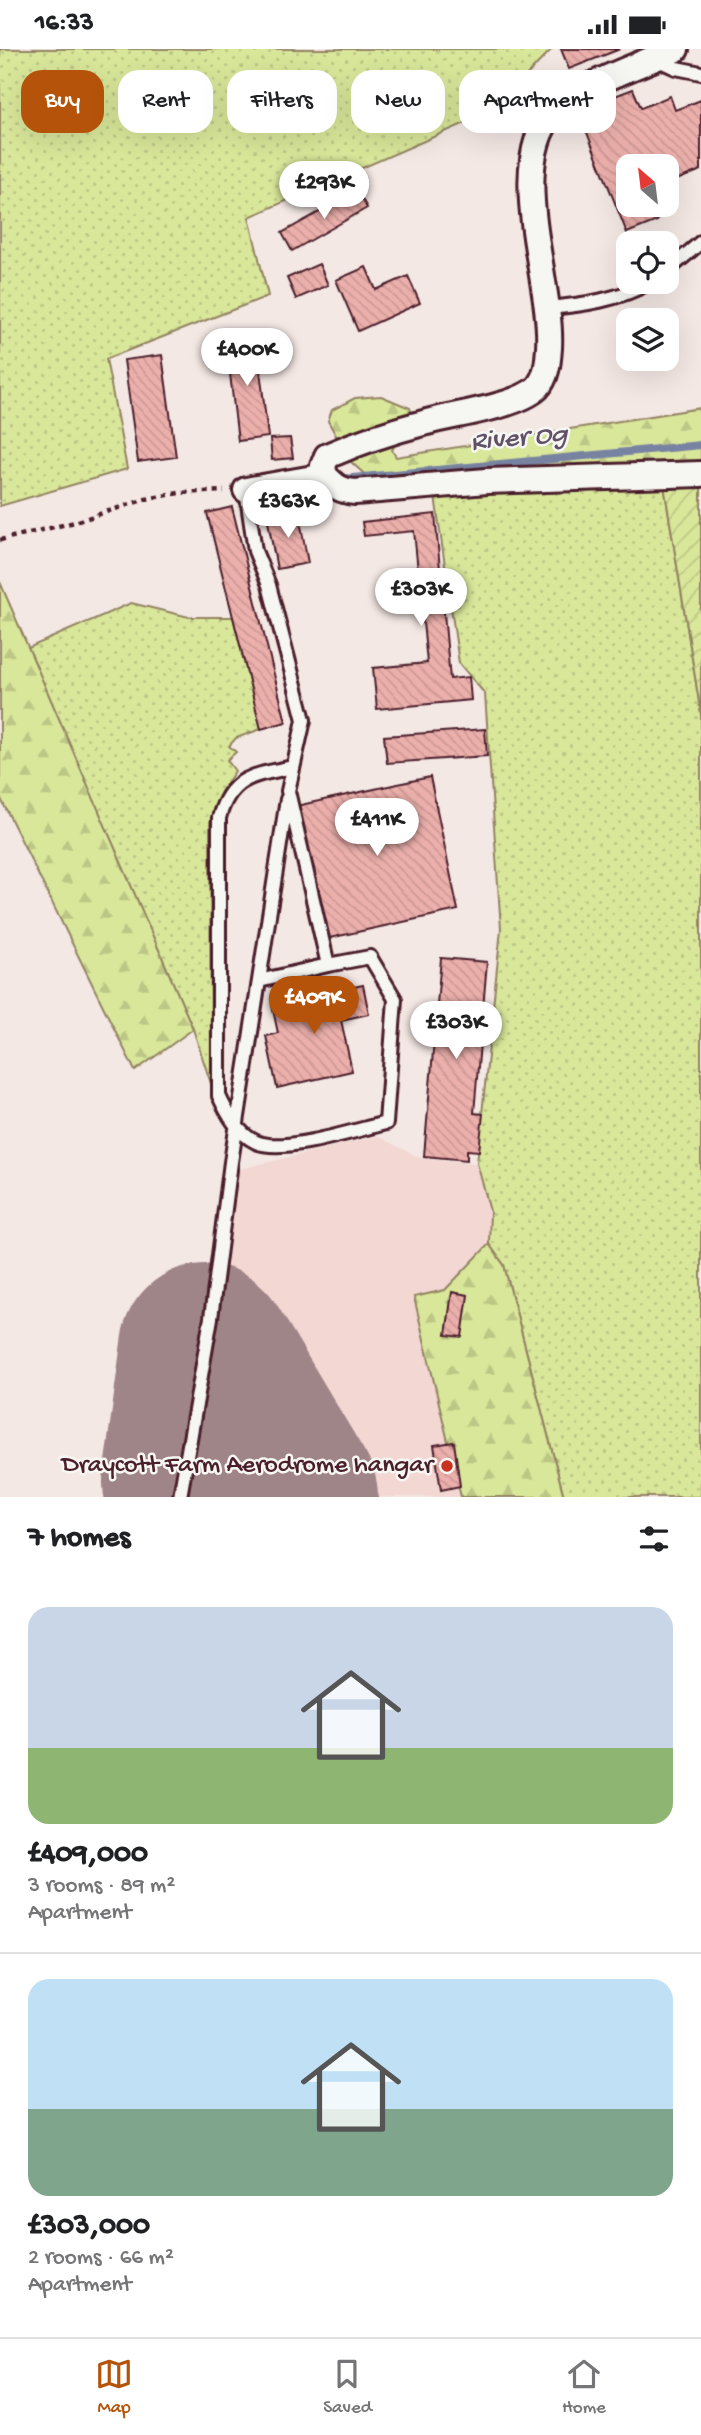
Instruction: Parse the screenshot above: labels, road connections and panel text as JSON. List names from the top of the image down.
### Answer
{
  "water": ["River Og"],
  "places": ["Draycott Farm Aerodrome hangar"],
  "north": "top left",
  "page": {
    "status": "16:33",
    "chip": [
      "Buy",
      "Rent",
      "Filters",
      "New",
      "Apartment"
    ],
    "price": [
      "£293K",
      "£400K",
      "£363K",
      "£303K",
      "£411K",
      "£409K",
      "£303K"
    ],
    "heading": "7 homes",
    "list": [
      {
        "name": "£409,000",
        "note": "3 rooms · 89 m² · Apartment"
      },
      {
        "name": "£303,000",
        "note": "2 rooms · 66 m² · Apartment"
      }
    ],
    "tabs": ["Map", "Saved", "Home"]
  }
}
